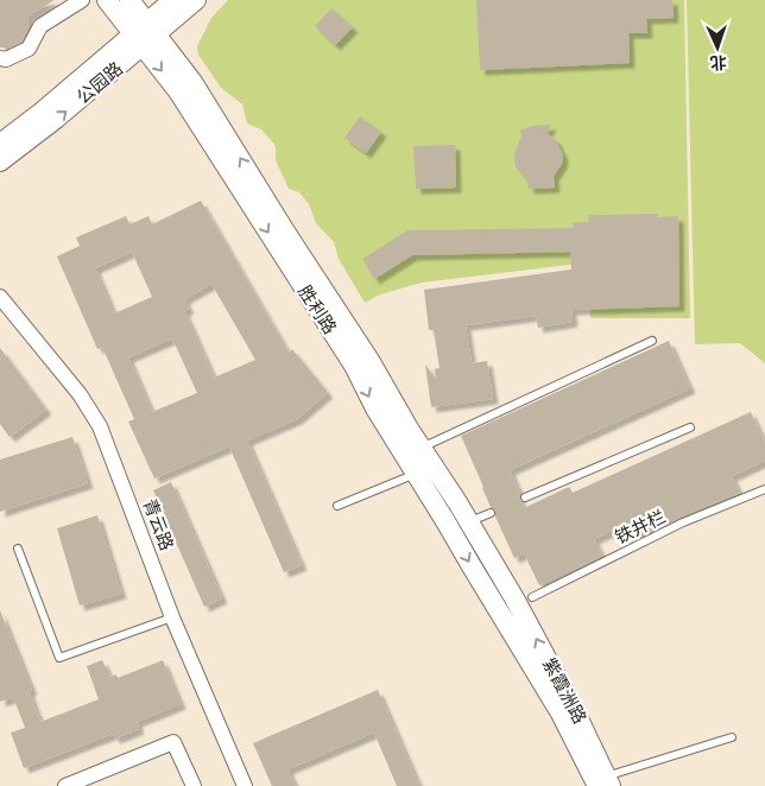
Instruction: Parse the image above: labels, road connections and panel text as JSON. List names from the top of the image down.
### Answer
{
  "streets": {
    "street": [
      "公园路",
      "胜利路",
      "青云路",
      "紫霞洲路"
    ],
    "lane": ["铁井栏"]
  },
  "crossings": [
    ["公园路", "胜利路"],
    ["胜利路", "铁井栏"],
    ["胜利路", "紫霞洲路"],
    ["铁井栏", "紫霞洲路"]
  ],
  "north": "bottom"
}
